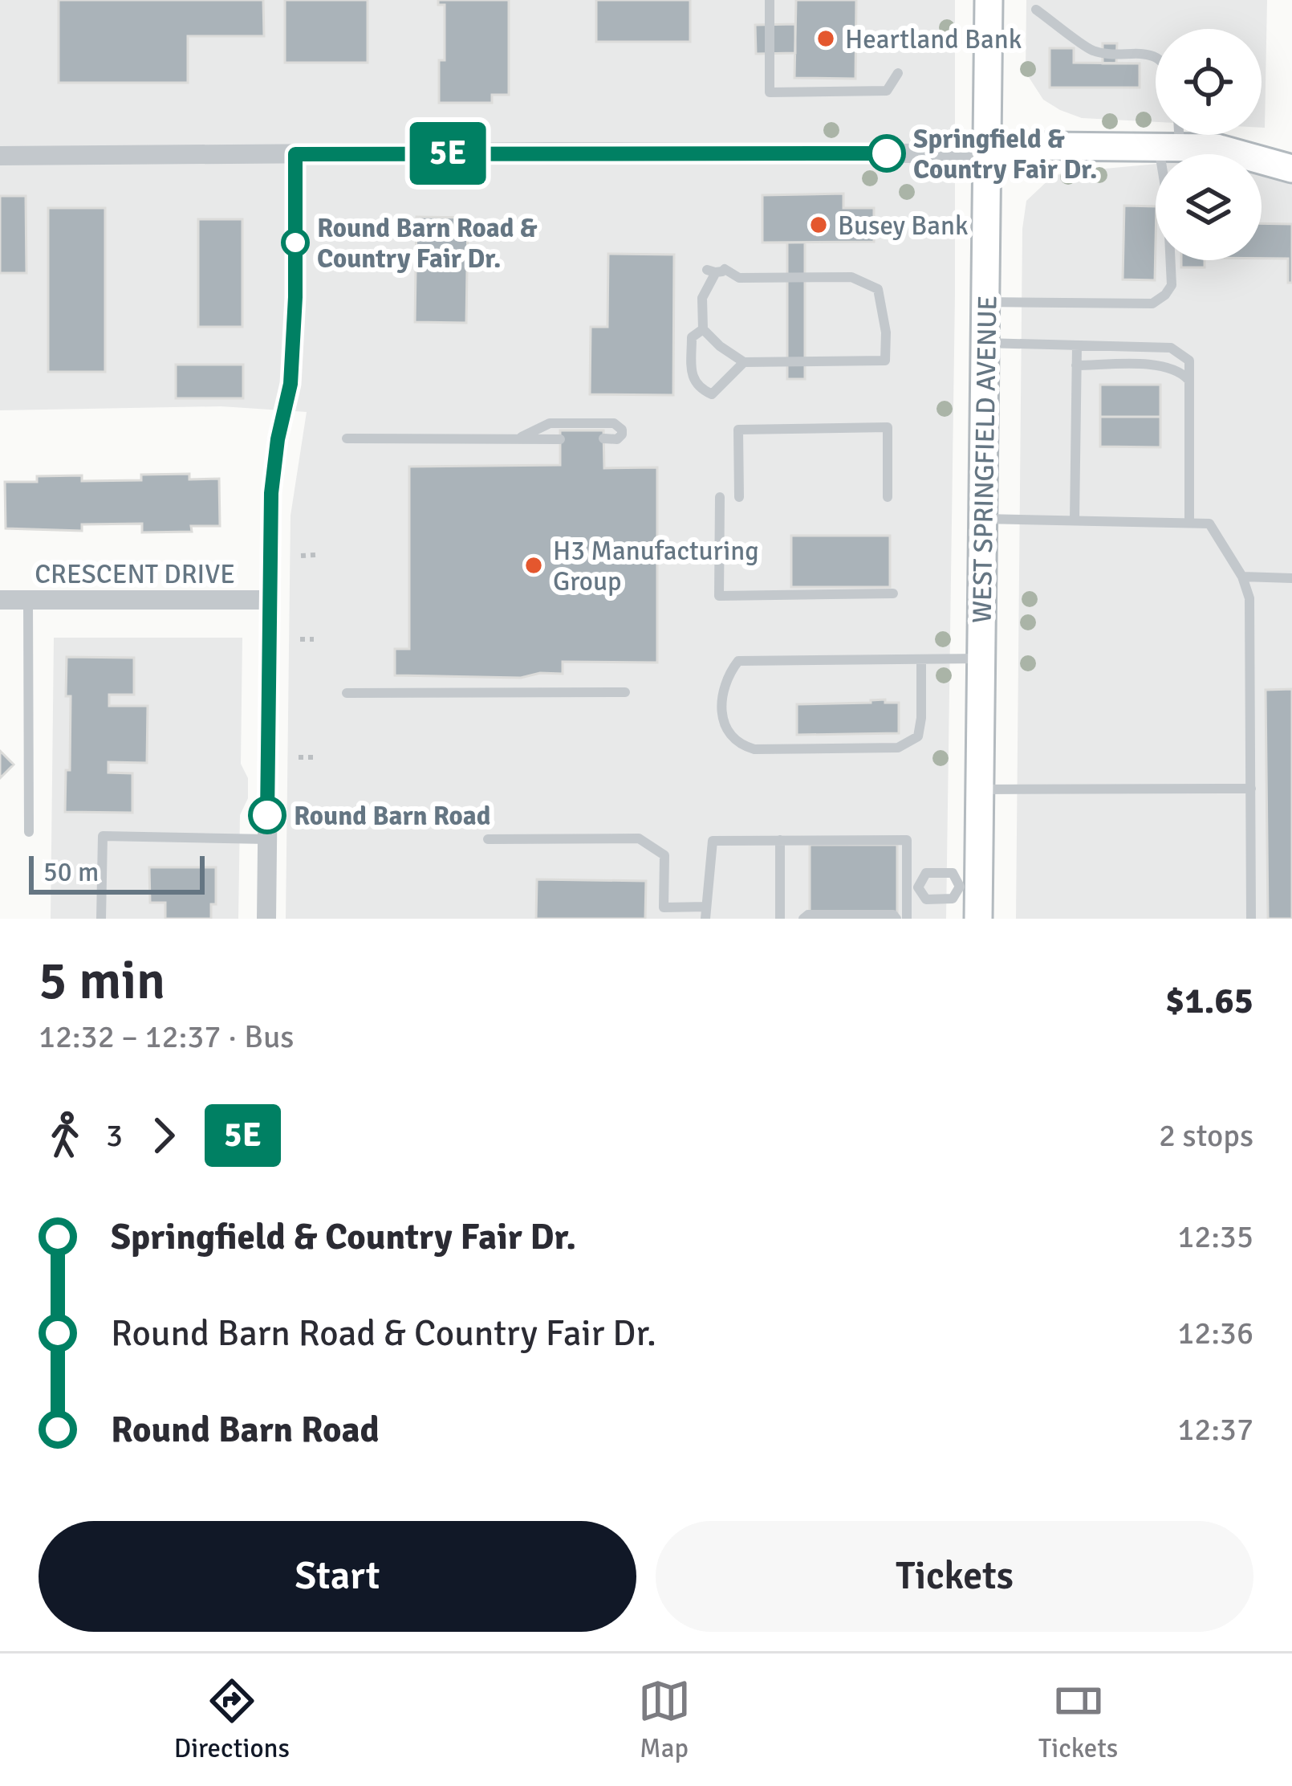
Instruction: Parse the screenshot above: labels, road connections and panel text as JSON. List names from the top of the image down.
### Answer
{
  "streets": {
    "main road": ["WEST SPRINGFIELD AVENUE"],
    "street": ["CRESCENT DRIVE"]
  },
  "places": [
    "Heartland Bank",
    "Springfield & Country Fair Dr.",
    "Busey Bank",
    "Round Barn Road & Country Fair Dr.",
    "H3 Manufacturing Group",
    "Round Barn Road"
  ],
  "lines": ["bus line 5E"],
  "scale_bar": "50 m",
  "page": {
    "on_map": "5E",
    "scale": "50 m",
    "heading": ["5 min", "12:32 – 12:37 · Bus", "$1.65"],
    "legs": ["3", "5E", "2 stops"],
    "list": [
      {
        "name": "Springfield & Country Fair Dr.",
        "value": "12:35"
      },
      {
        "name": "Round Barn Road & Country Fair Dr.",
        "value": "12:36"
      },
      {
        "name": "Round Barn Road",
        "value": "12:37"
      }
    ],
    "buttons": ["Start", "Tickets"],
    "tabs": ["Directions", "Map", "Tickets"]
  }
}
